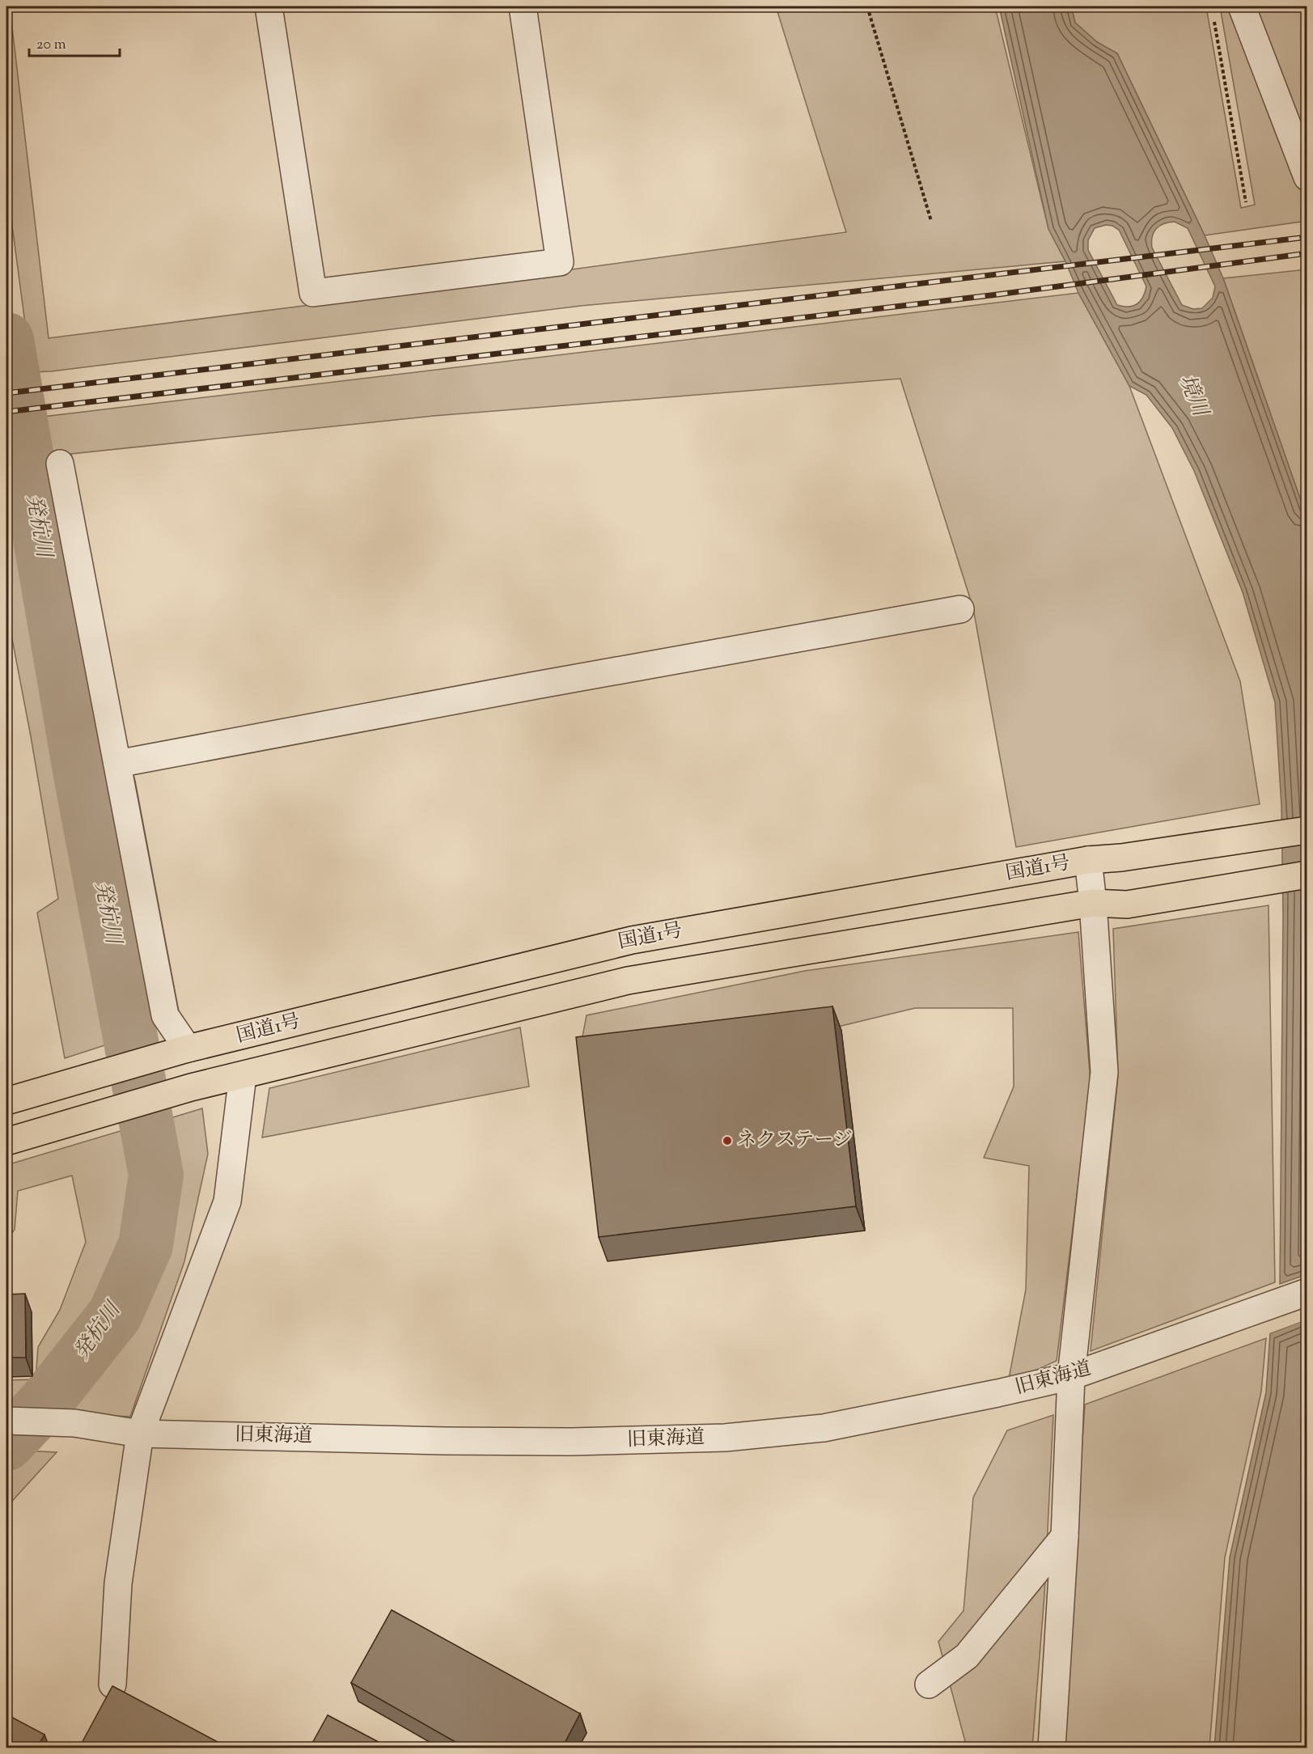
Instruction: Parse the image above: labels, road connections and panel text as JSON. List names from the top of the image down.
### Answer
{
  "streets": {
    "highway": ["国道1号"],
    "street": ["旧東海道"]
  },
  "water": ["境川", "発杭川"],
  "places": ["ネクステージ"],
  "scale_bar": "20 m"
}
